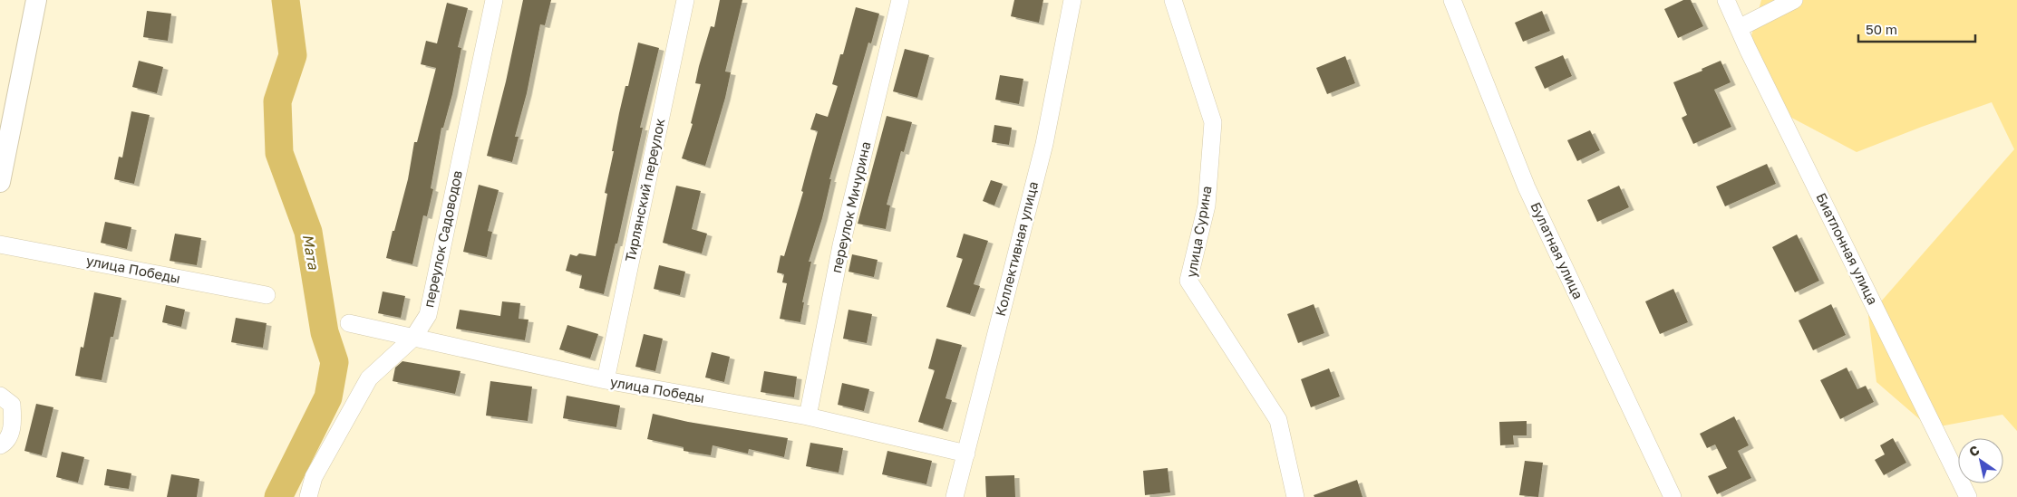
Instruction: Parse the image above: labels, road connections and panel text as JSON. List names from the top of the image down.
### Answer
{
  "streets": {
    "street": [
      "Тирлянский переулок",
      "переулок Мичурина",
      "улица Сурина",
      "переулок Садоводов",
      "Коллективная улица",
      "Биатлонная улица",
      "Булатная улица",
      "улица Победы"
    ]
  },
  "crossings": [
    ["Тирлянский переулок", "улица Победы"],
    ["переулок Мичурина", "улица Победы"],
    ["переулок Садоводов", "улица Победы"],
    ["Коллективная улица", "улица Победы"]
  ],
  "water": ["Мата"],
  "scale_bar": "50 m",
  "north": "top left"
}
